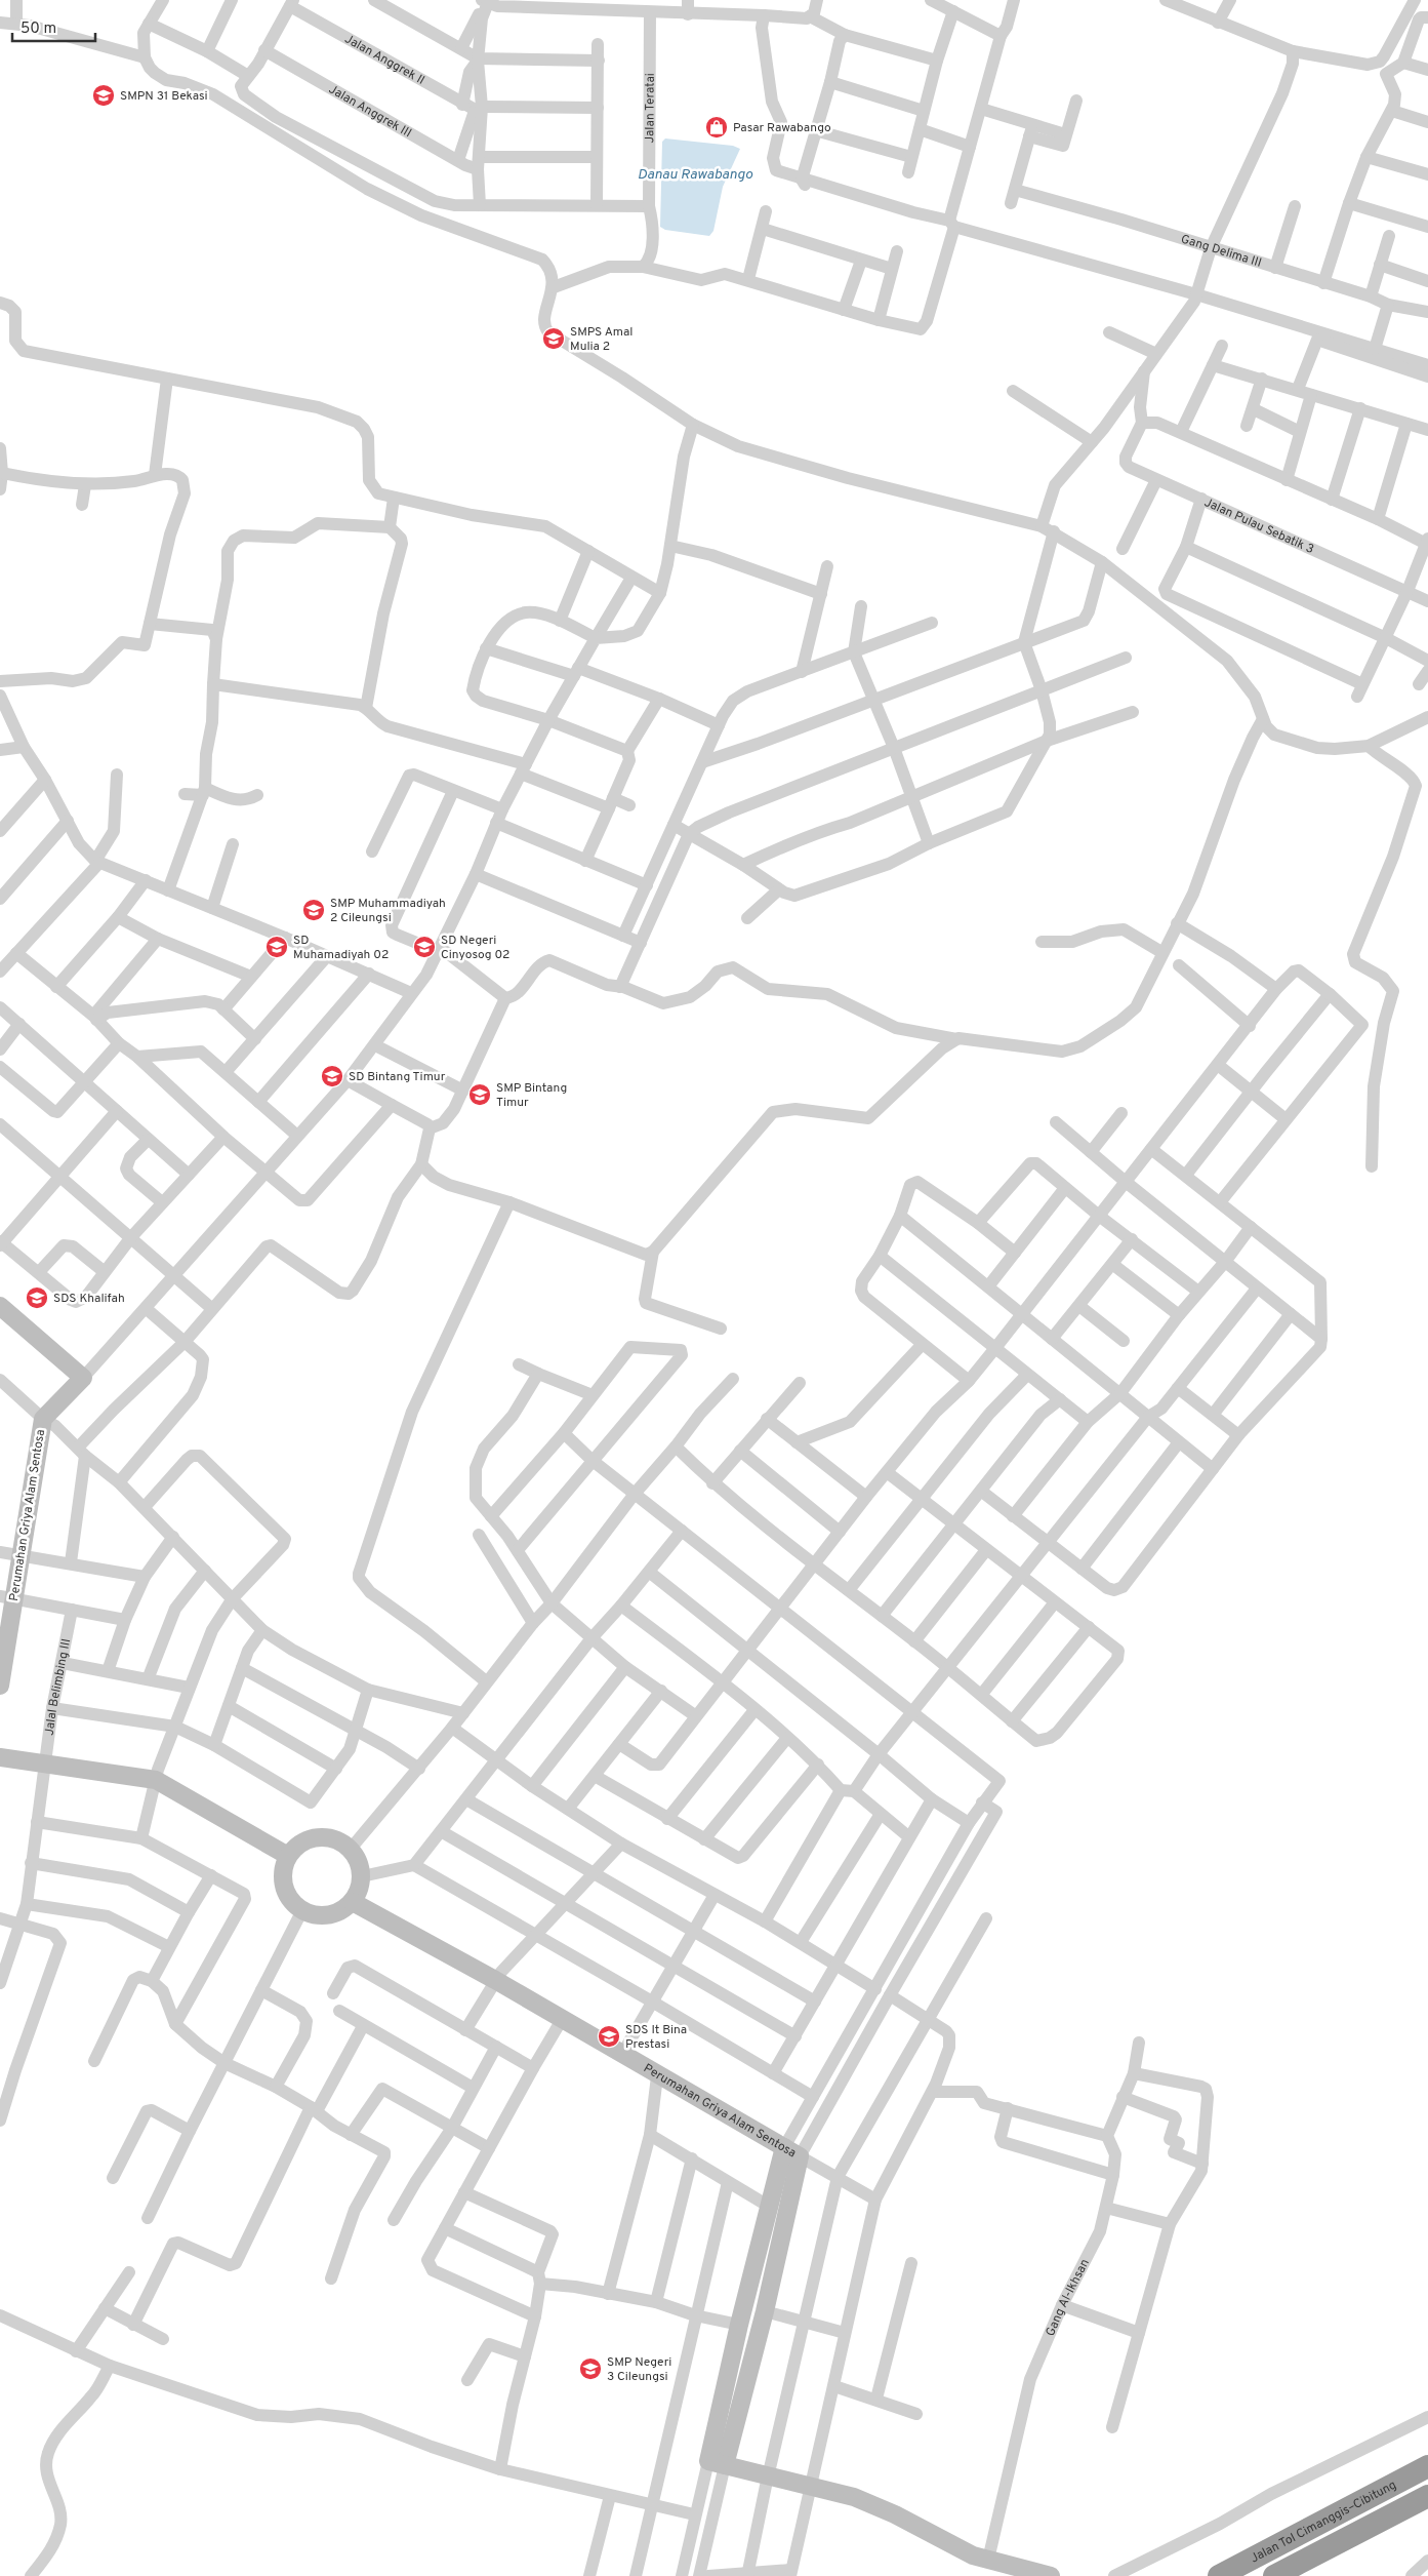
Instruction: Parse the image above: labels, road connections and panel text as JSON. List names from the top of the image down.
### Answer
{
  "streets": {
    "highway": ["Jalan Tol Cimanggis–Cibitung"],
    "street": [
      "Jalan Anggrek II",
      "Jalan Teratai",
      "Jalan Anggrek III",
      "Gang Delima III",
      "Jalan Pulau Sebatik 3",
      "Perumahan Griya Alam Sentosa",
      "Jalal Belimbing III",
      "Gang Al-Ikhsan"
    ]
  },
  "water": ["Danau Rawabango"],
  "places": {
    "school or university": [
      "SMPN 31 Bekasi",
      "SMPS Amal Mulia 2",
      "SMP Muhammadiyah 2 Cileungsi",
      "SD Muhamadiyah 02",
      "SD Negeri Cinyosog 02",
      "SD Bintang Timur",
      "SMP Bintang Timur",
      "SDS Khalifah",
      "SDS It Bina Prestasi",
      "SMP Negeri 3 Cileungsi"
    ],
    "shop": ["Pasar Rawabango"]
  },
  "scale_bar": "50 m"
}
